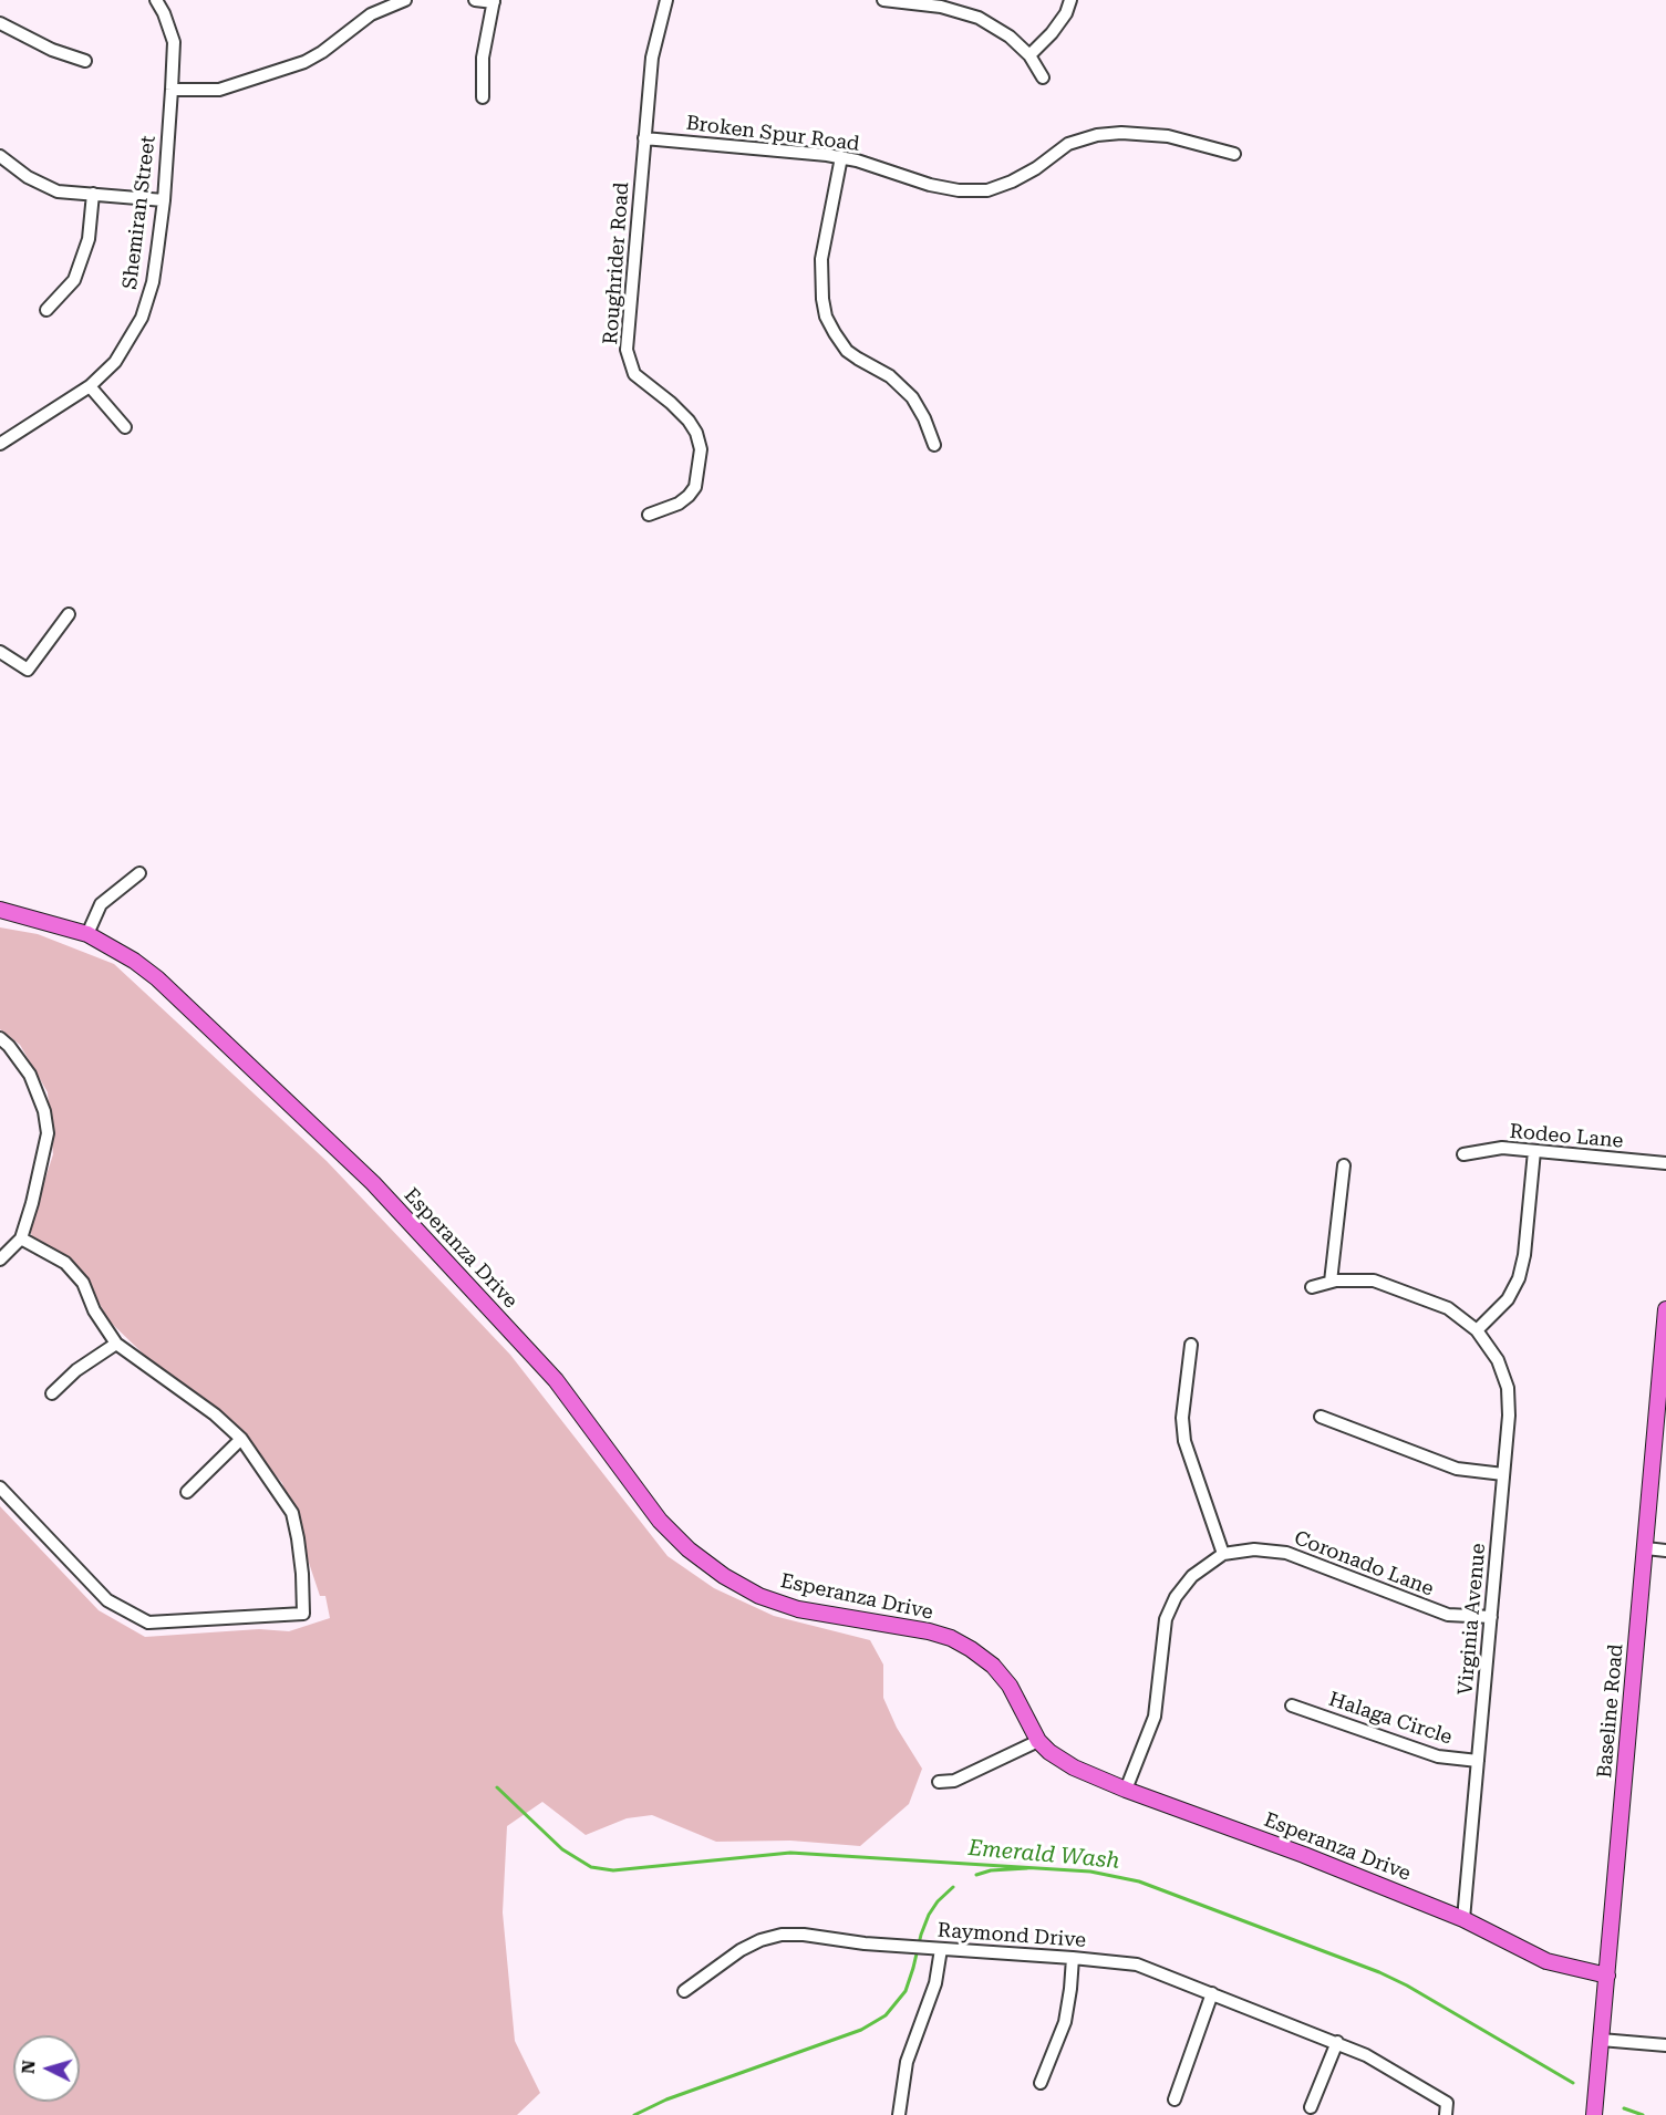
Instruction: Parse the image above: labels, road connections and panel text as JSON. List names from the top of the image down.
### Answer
{
  "streets": {
    "main road": ["Esperanza Drive", "Baseline Road"],
    "street": [
      "Broken Spur Road",
      "Shemiran Street",
      "Roughrider Road",
      "Rodeo Lane",
      "Coronado Lane",
      "Virginia Avenue",
      "Halaga Circle",
      "Raymond Drive"
    ]
  },
  "crossings": [
    ["Broken Spur Road", "Roughrider Road"],
    ["Esperanza Drive", "Virginia Avenue"],
    ["Esperanza Drive", "Baseline Road"],
    ["Coronado Lane", "Virginia Avenue"],
    ["Virginia Avenue", "Halaga Circle"]
  ],
  "water": ["Emerald Wash"],
  "north": "left"
}
